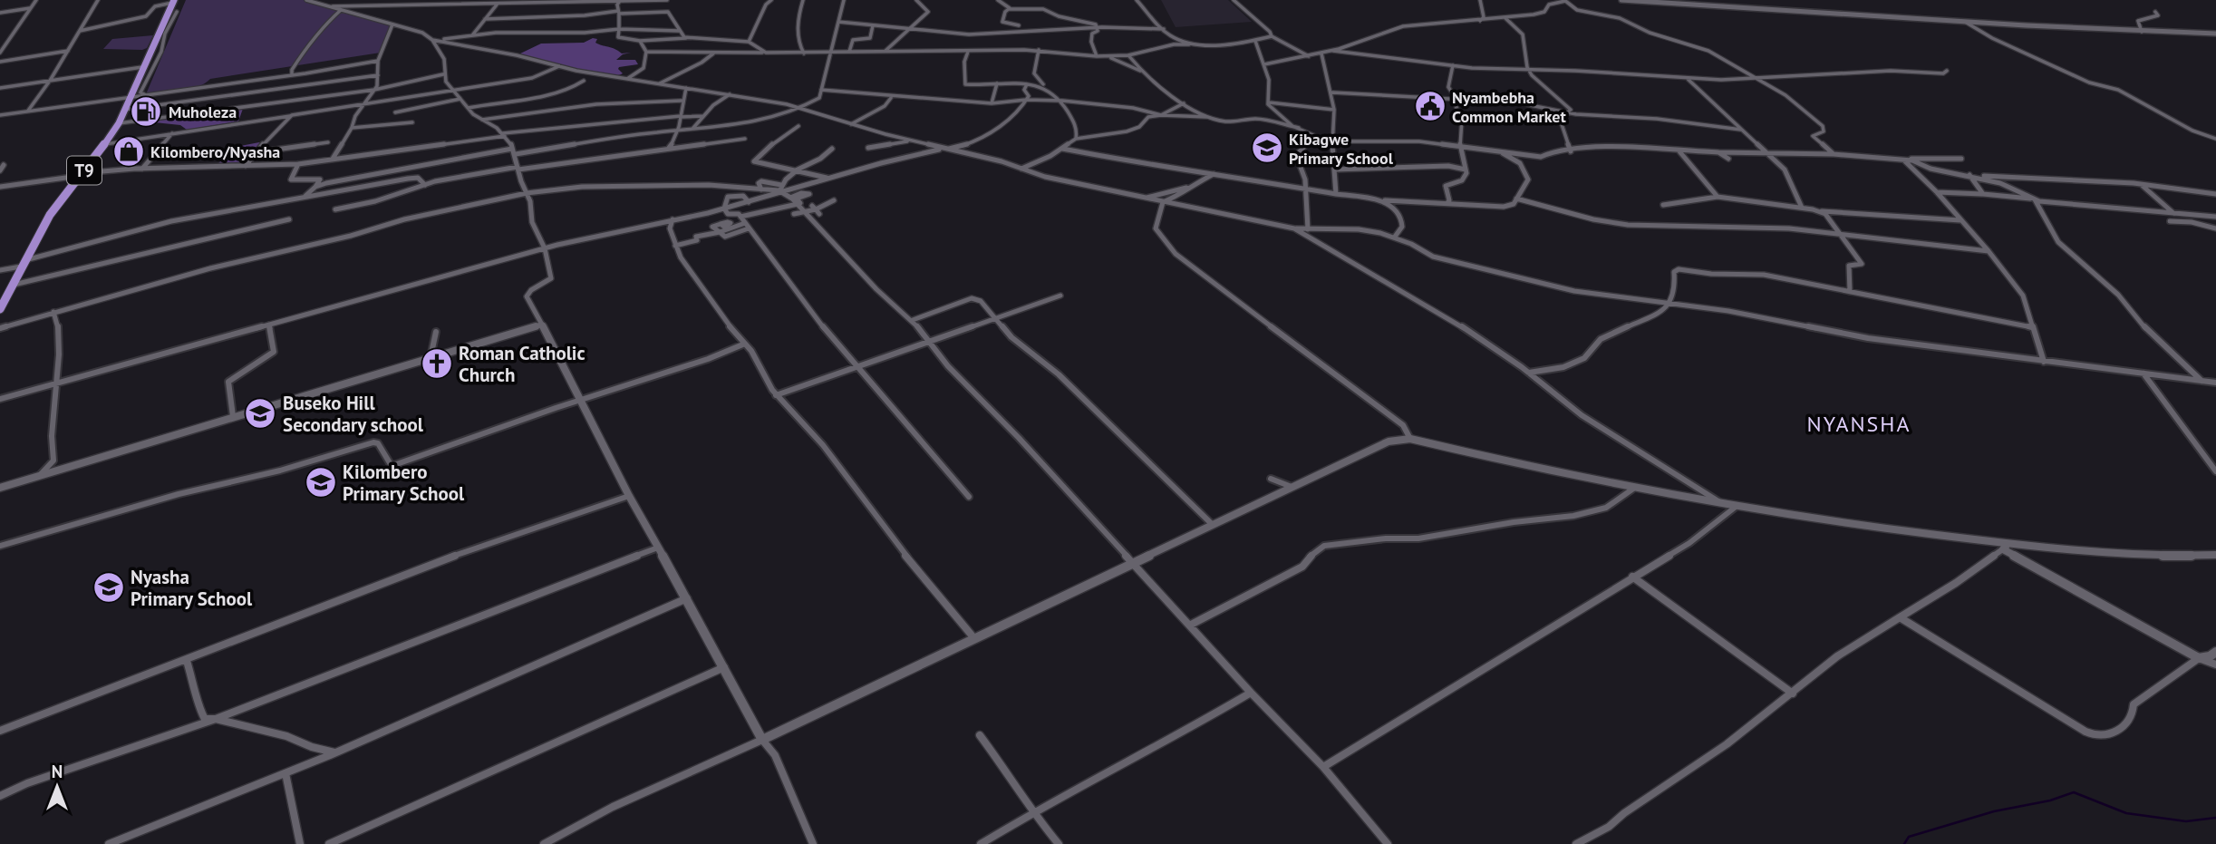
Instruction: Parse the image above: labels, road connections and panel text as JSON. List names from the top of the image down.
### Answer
{
  "streets": {
    "highway": ["T9"]
  },
  "districts": ["NYANSHA"],
  "places": {
    "public building": ["Nyambebha Common Market"],
    "fuel station": ["Muholeza"],
    "school or university": [
      "Kibagwe Primary School",
      "Buseko Hill Secondary school",
      "Kilombero Primary School",
      "Nyasha Primary School"
    ],
    "shop": ["Kilombero/Nyasha"],
    "church": ["Roman Catholic Church"]
  },
  "north": "top"
}
